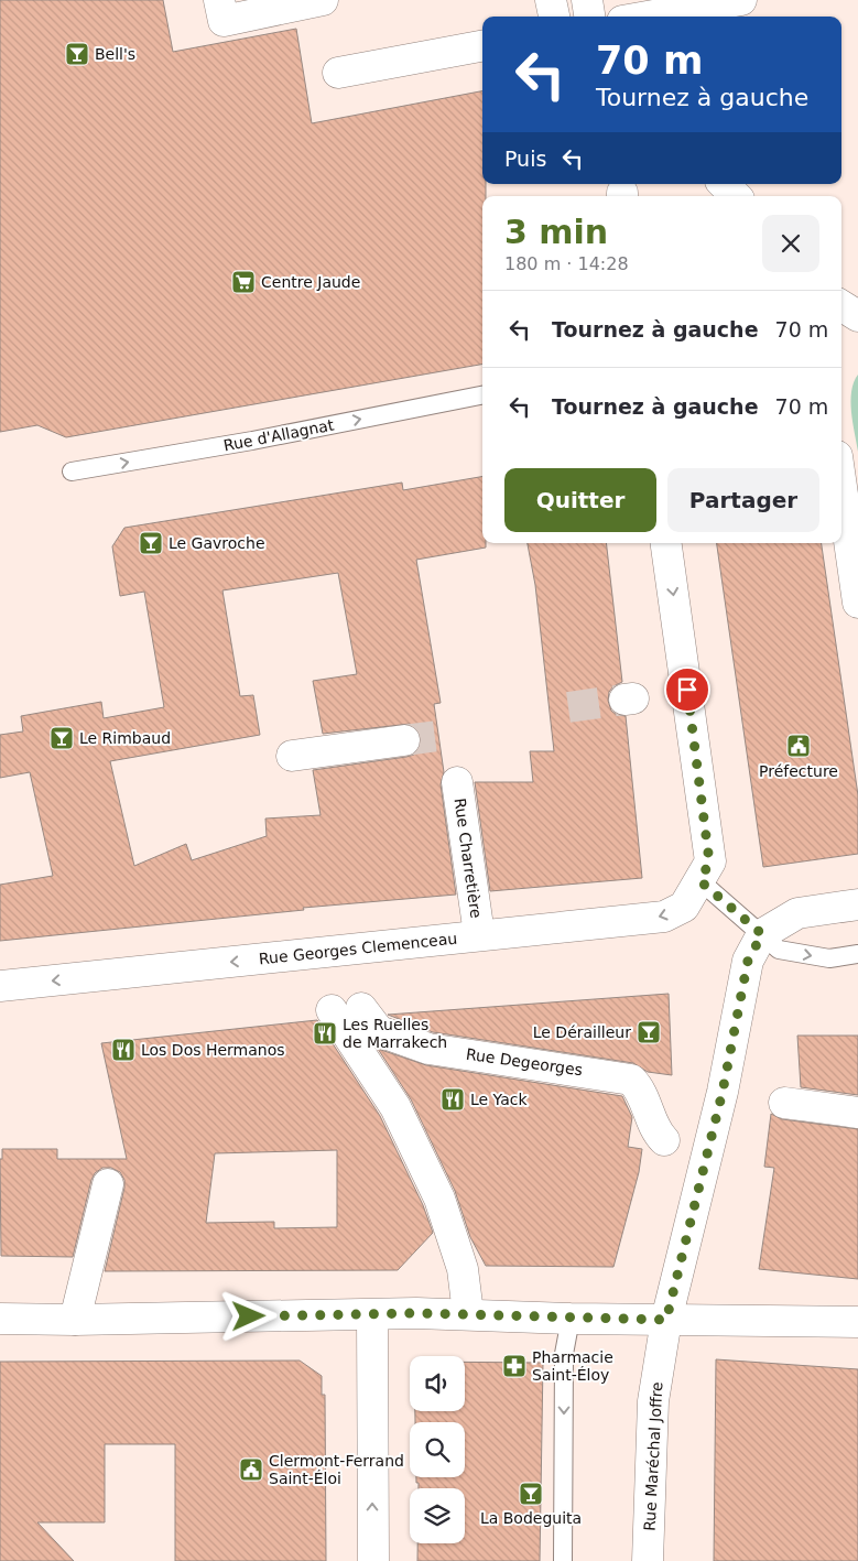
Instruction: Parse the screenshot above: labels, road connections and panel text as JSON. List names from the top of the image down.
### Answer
{
  "streets": {
    "street": [
      "Rue Charretière",
      "Rue Georges Clemenceau",
      "Rue Degeorges",
      "Rue Maréchal Joffre"
    ],
    "lane": ["Rue d'Allagnat"]
  },
  "crossings": [
    ["Rue Charretière", "Rue Georges Clemenceau"]
  ],
  "one_way": ["Rue d'Allagnat"],
  "places": {
    "bar": [
      "Bell's",
      "Le Gavroche",
      "Le Rimbaud",
      "Le Dérailleur",
      "La Bodeguita"
    ],
    "supermarket": ["Centre Jaude"],
    "public building": ["Préfecture", "Clermont-Ferrand Saint-Éloi"],
    "restaurant": ["Les Ruelles de Marrakech", "Los Dos Hermanos", "Le Yack"],
    "pharmacy": ["Pharmacie Saint-Éloy"]
  },
  "page": {
    "turn": ["70 m", "Tournez à gauche"],
    "then": "Puis",
    "heading": ["3 min", "180 m · 14:28"],
    "list": [
      {
        "name": "Tournez à gauche",
        "value": "70 m"
      },
      {
        "name": "Tournez à gauche",
        "value": "70 m"
      }
    ],
    "buttons": ["Quitter", "Partager"]
  }
}
